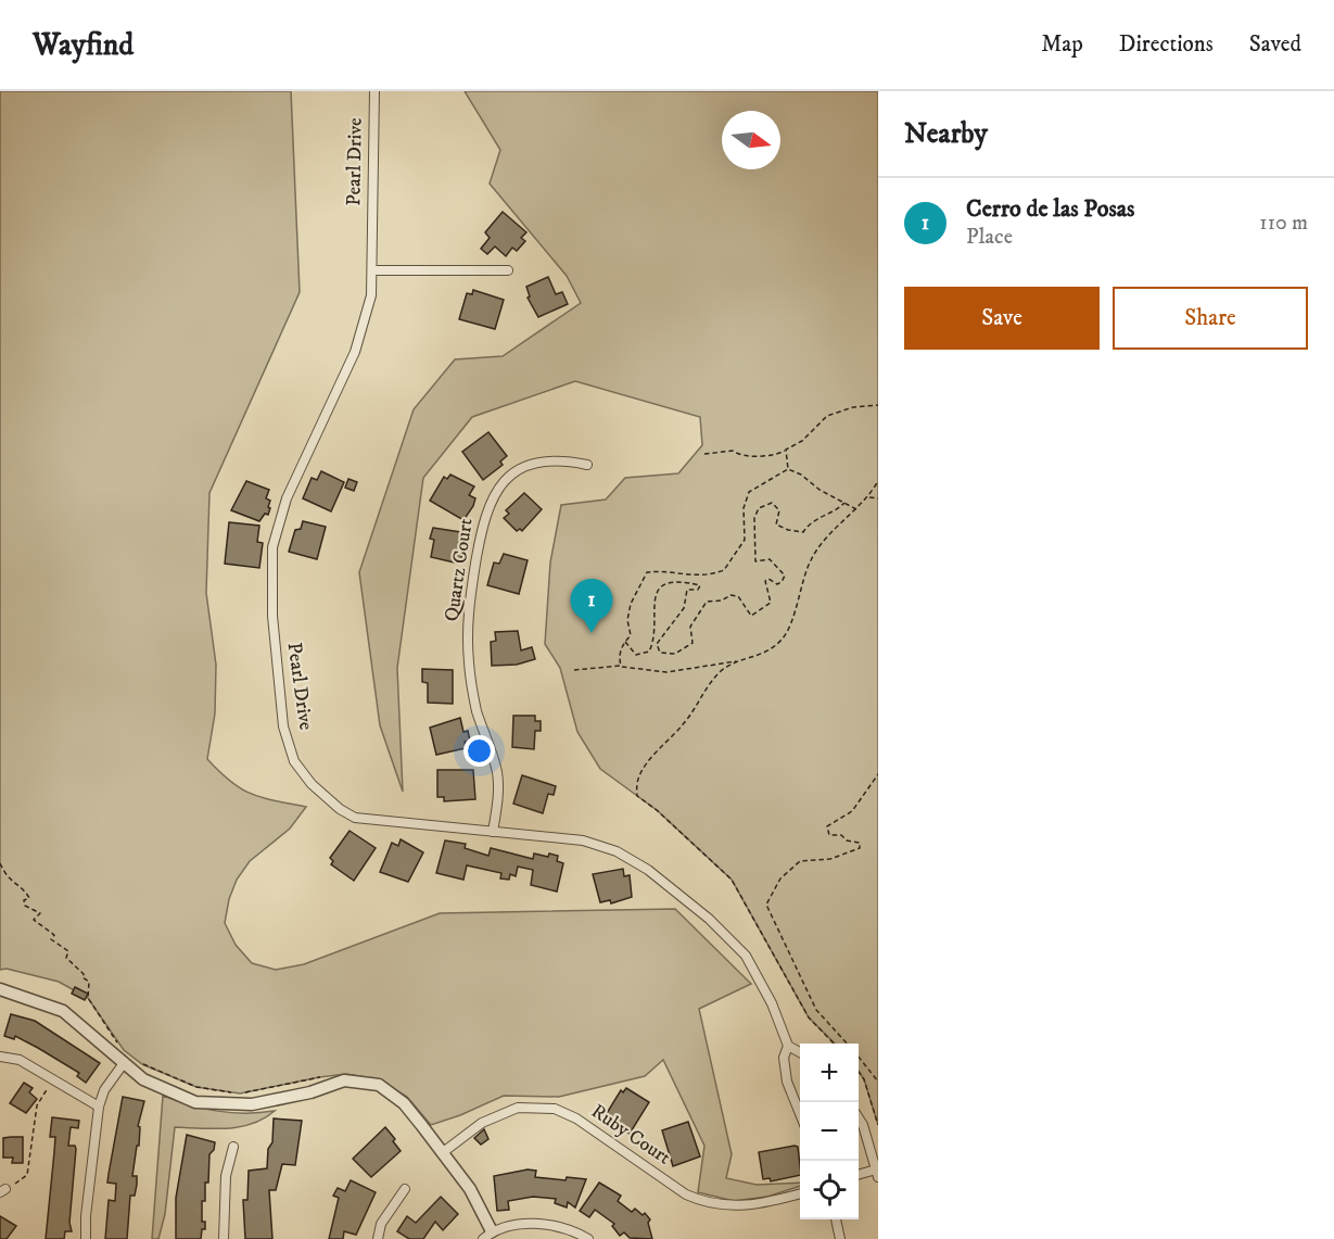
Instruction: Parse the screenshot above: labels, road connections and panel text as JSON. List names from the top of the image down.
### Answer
{
  "streets": {
    "street": ["Pearl Drive", "Quartz Court", "Ruby Court"]
  },
  "crossings": [
    ["Pearl Drive", "Quartz Court"]
  ],
  "north": "right",
  "page": {
    "header": "Wayfind",
    "nav": ["Map", "Directions", "Saved"],
    "heading": "Nearby",
    "list": [
      {
        "mark": "1",
        "name": "Cerro de las Posas",
        "note": "Place",
        "value": "110 m"
      }
    ],
    "buttons": ["Save", "Share"],
    "pins": "1",
    "map_buttons": ["+", "−"]
  }
}
